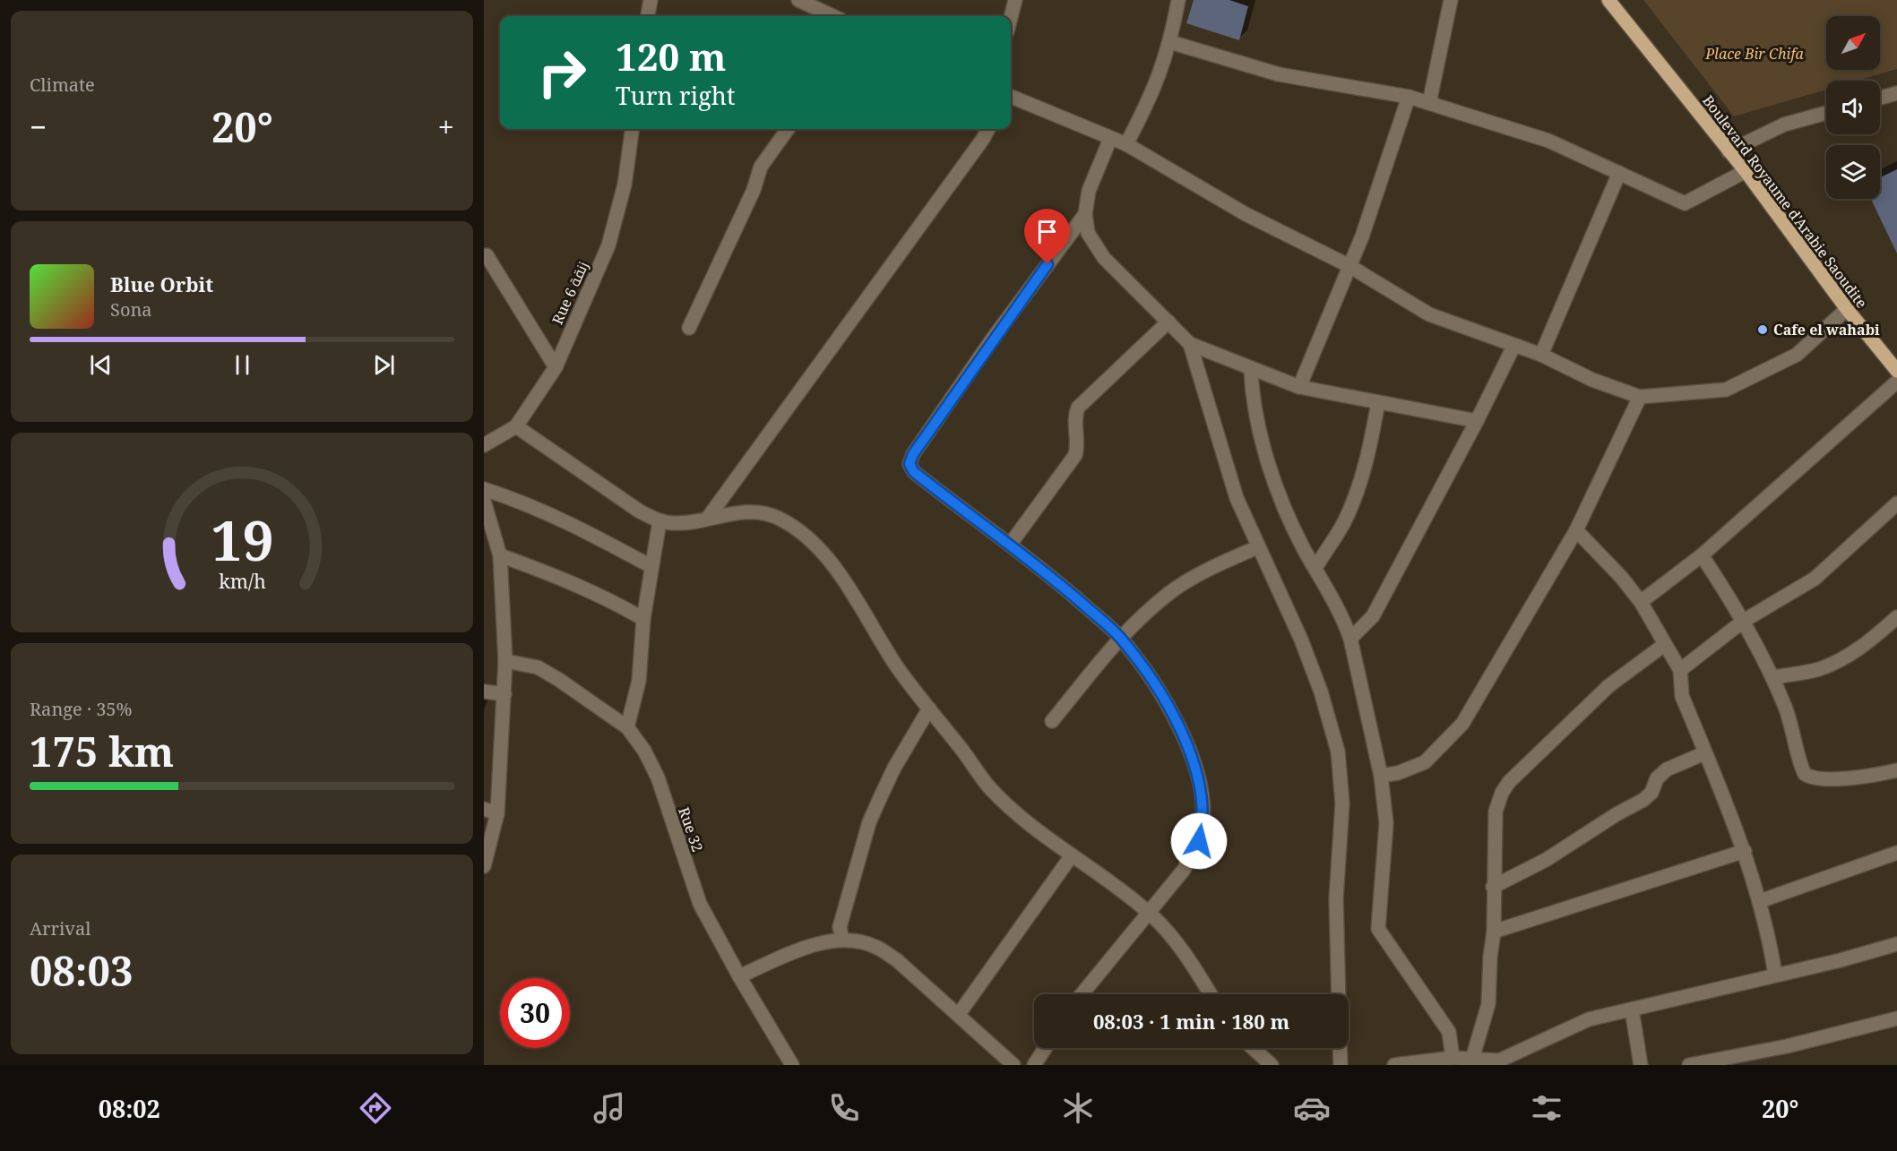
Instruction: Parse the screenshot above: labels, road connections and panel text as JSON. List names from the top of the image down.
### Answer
{
  "streets": {
    "main road": ["Boulevard Royaume d'Arabie Saoudite"],
    "street": ["Rue 6 زنقة", "Rue 32"]
  },
  "parks": ["Place Bir Chifa"],
  "places": ["Cafe el wahabi"],
  "north": "top right",
  "page": {
    "tile": [
      "Climate",
      ["Range · 35%", "175 km"],
      ["Arrival", "08:03"]
    ],
    "turn": ["120 m", "Turn right"],
    "heat": ["−", "20°", "+"],
    "song": ["Blue Orbit", "Sona"],
    "limit": "30",
    "trip": "08:03 · 1 min · 180 m",
    "tabs": ["08:02", "20°"],
    "gauge": ["19", "km/h"]
  }
}
